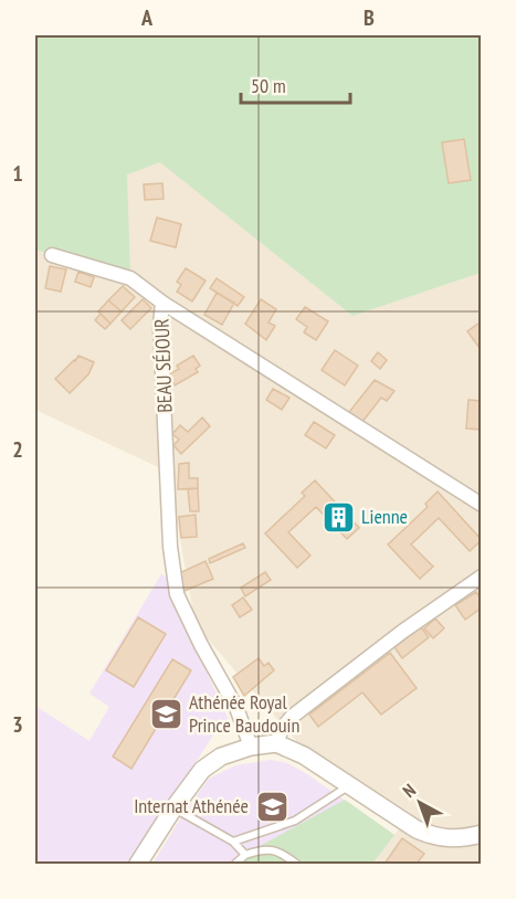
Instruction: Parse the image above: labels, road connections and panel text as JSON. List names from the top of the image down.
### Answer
{
  "streets": {
    "street": ["BEAU SÉJOUR"]
  },
  "places": {
    "building": ["Lienne"],
    "school or university": ["Athénée Royal Prince Baudouin", "Internat Athénée"]
  },
  "scale_bar": "50 m",
  "north": "top left",
  "grid": {
    "columns": ["A", "B"],
    "rows": ["1", "2", "3"]
  }
}
